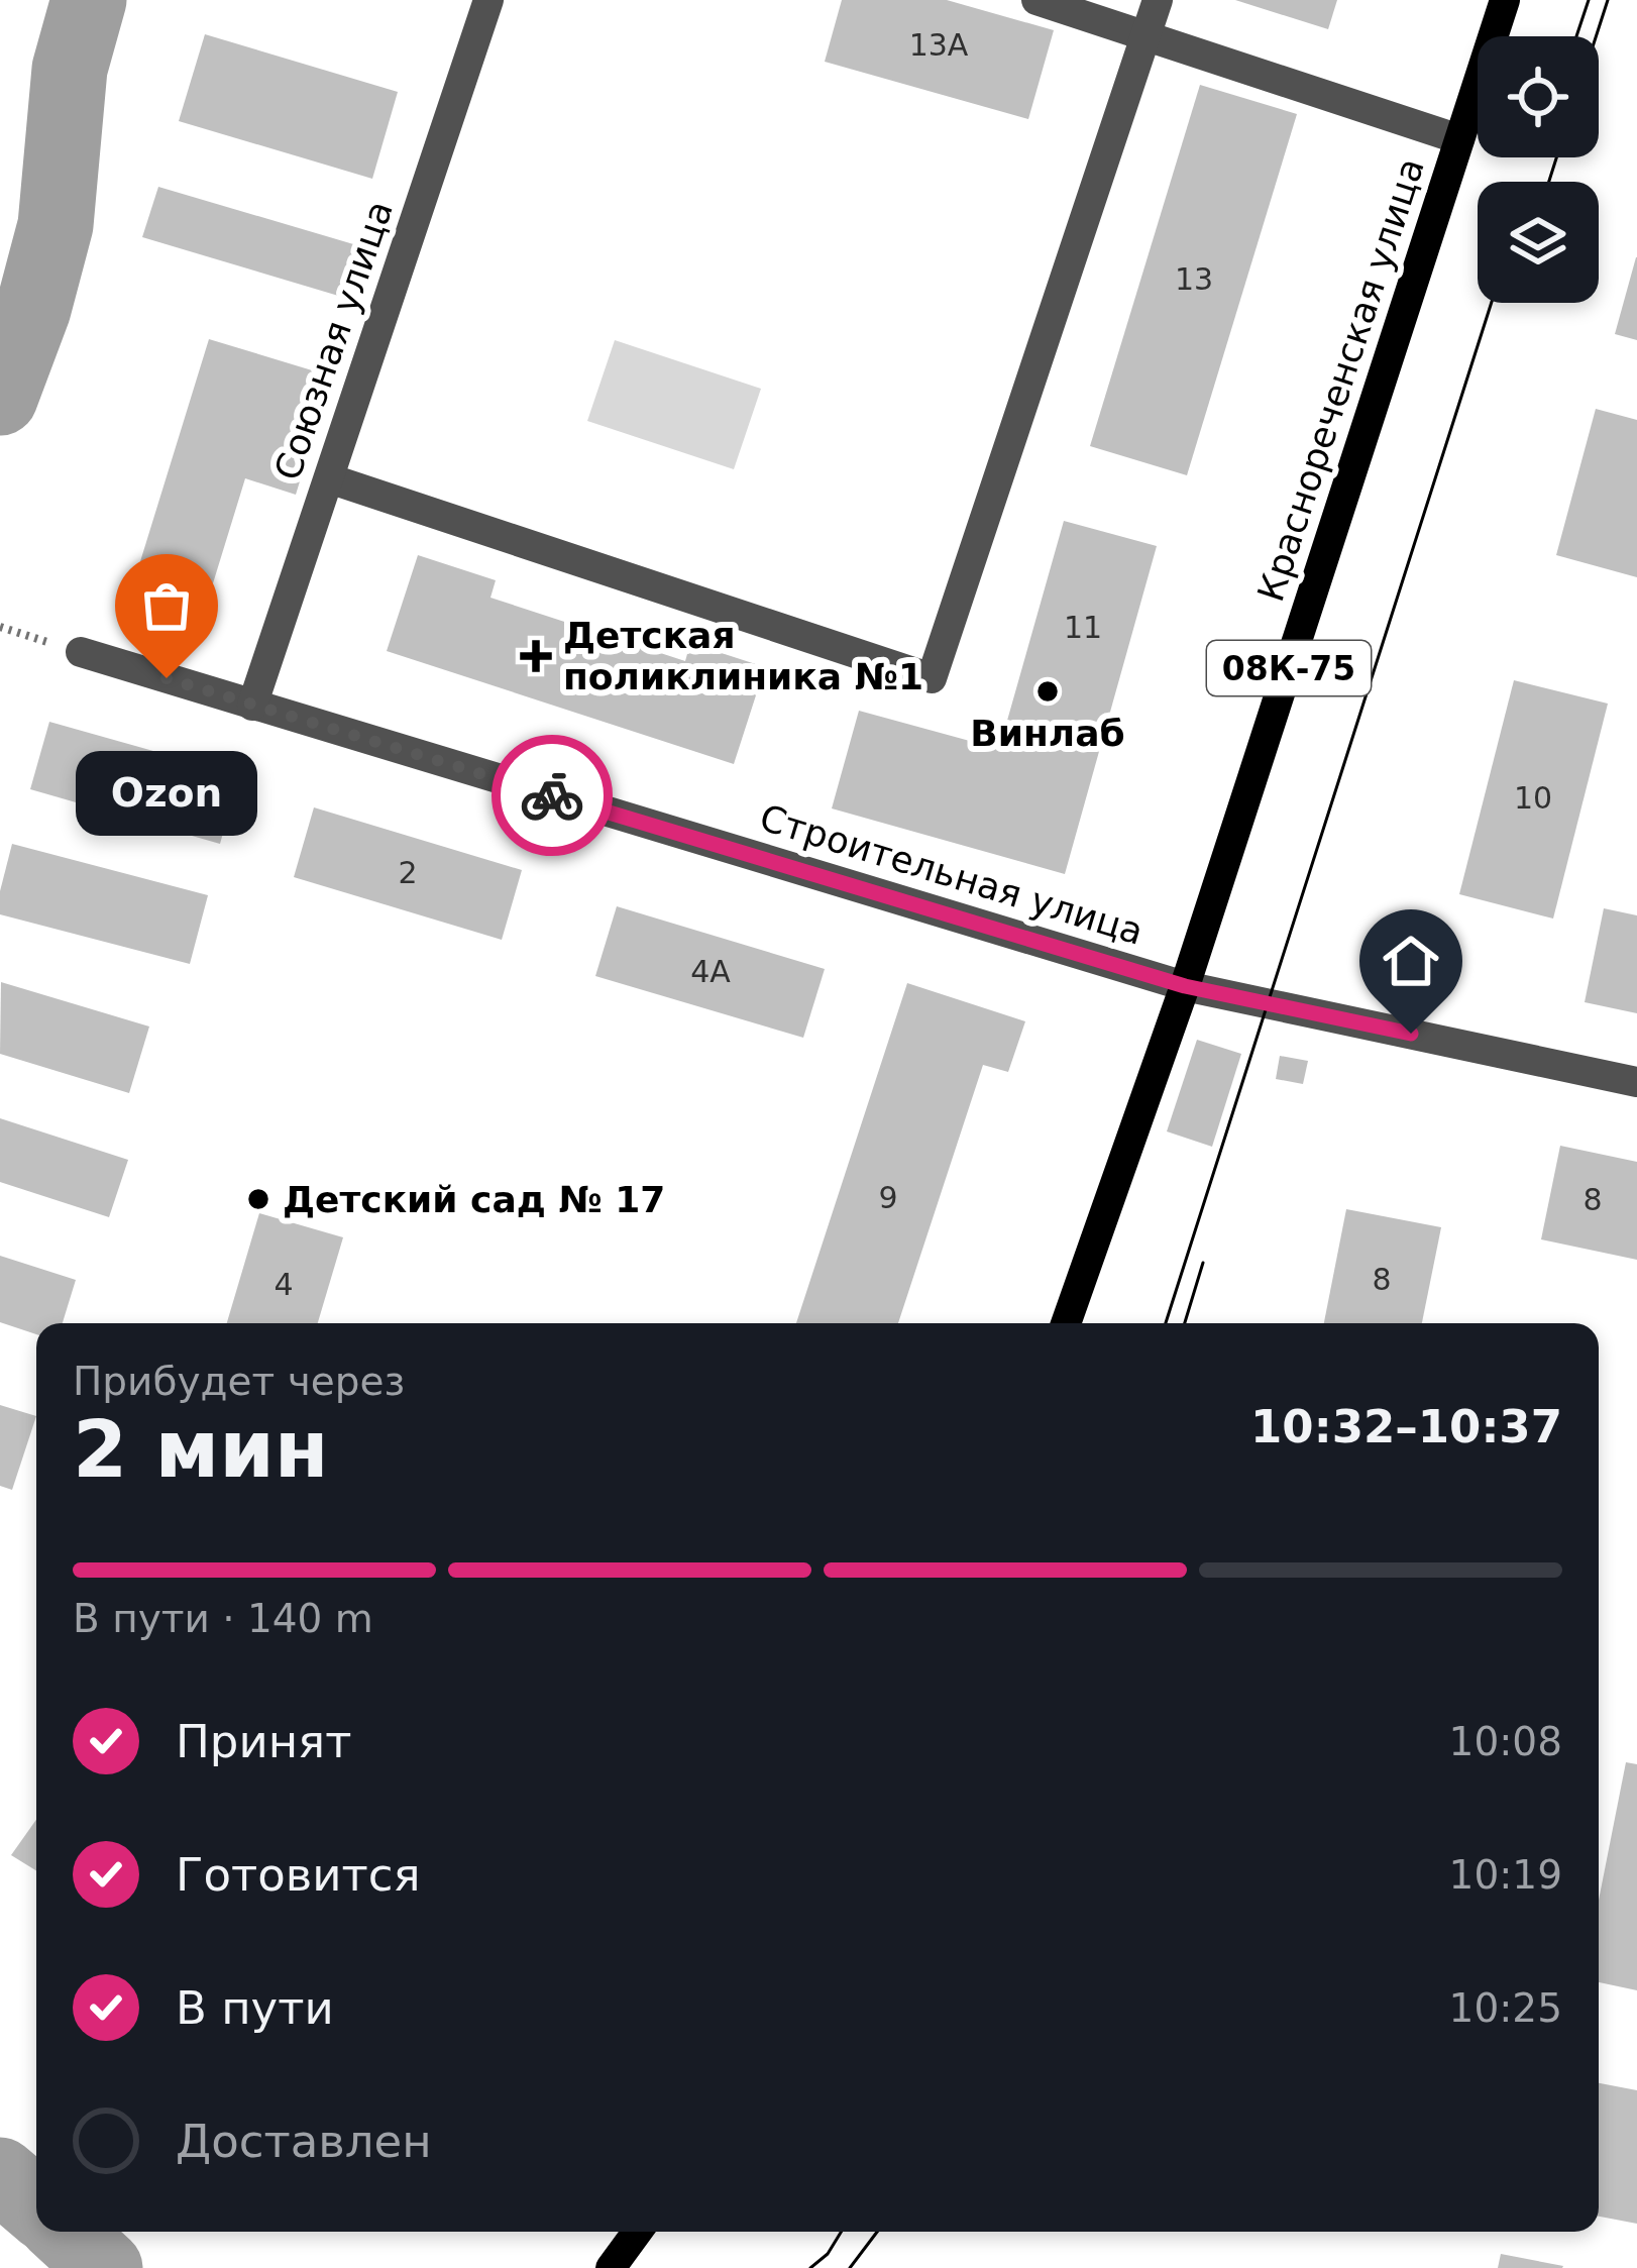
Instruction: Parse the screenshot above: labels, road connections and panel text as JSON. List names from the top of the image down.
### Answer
{
  "streets": {
    "main road": ["Краснореченская улица", "08К-75"],
    "street": ["Союзная улица", "Строительная улица"]
  },
  "crossings": [
    ["Союзная улица", "Строительная улица"],
    ["Краснореченская улица", "Строительная улица"]
  ],
  "places": {
    "health": ["Детская поликлиника №1"],
    "other": ["Ozon", "Винлаб", "Детский сад № 17"]
  },
  "house_numbers": [
    "13А",
    "13",
    "11",
    "10",
    "2",
    "4А",
    "9",
    "8",
    "8",
    "4"
  ],
  "page": {
    "bubble": "Ozon",
    "heading": ["2 мин", "Прибудет через", "10:32–10:37"],
    "bar": "В пути · 140 m",
    "list": [
      ["Принят", "10:08"],
      ["Готовится", "10:19"],
      ["В пути", "10:25"],
      "Доставлен"
    ]
  }
}
